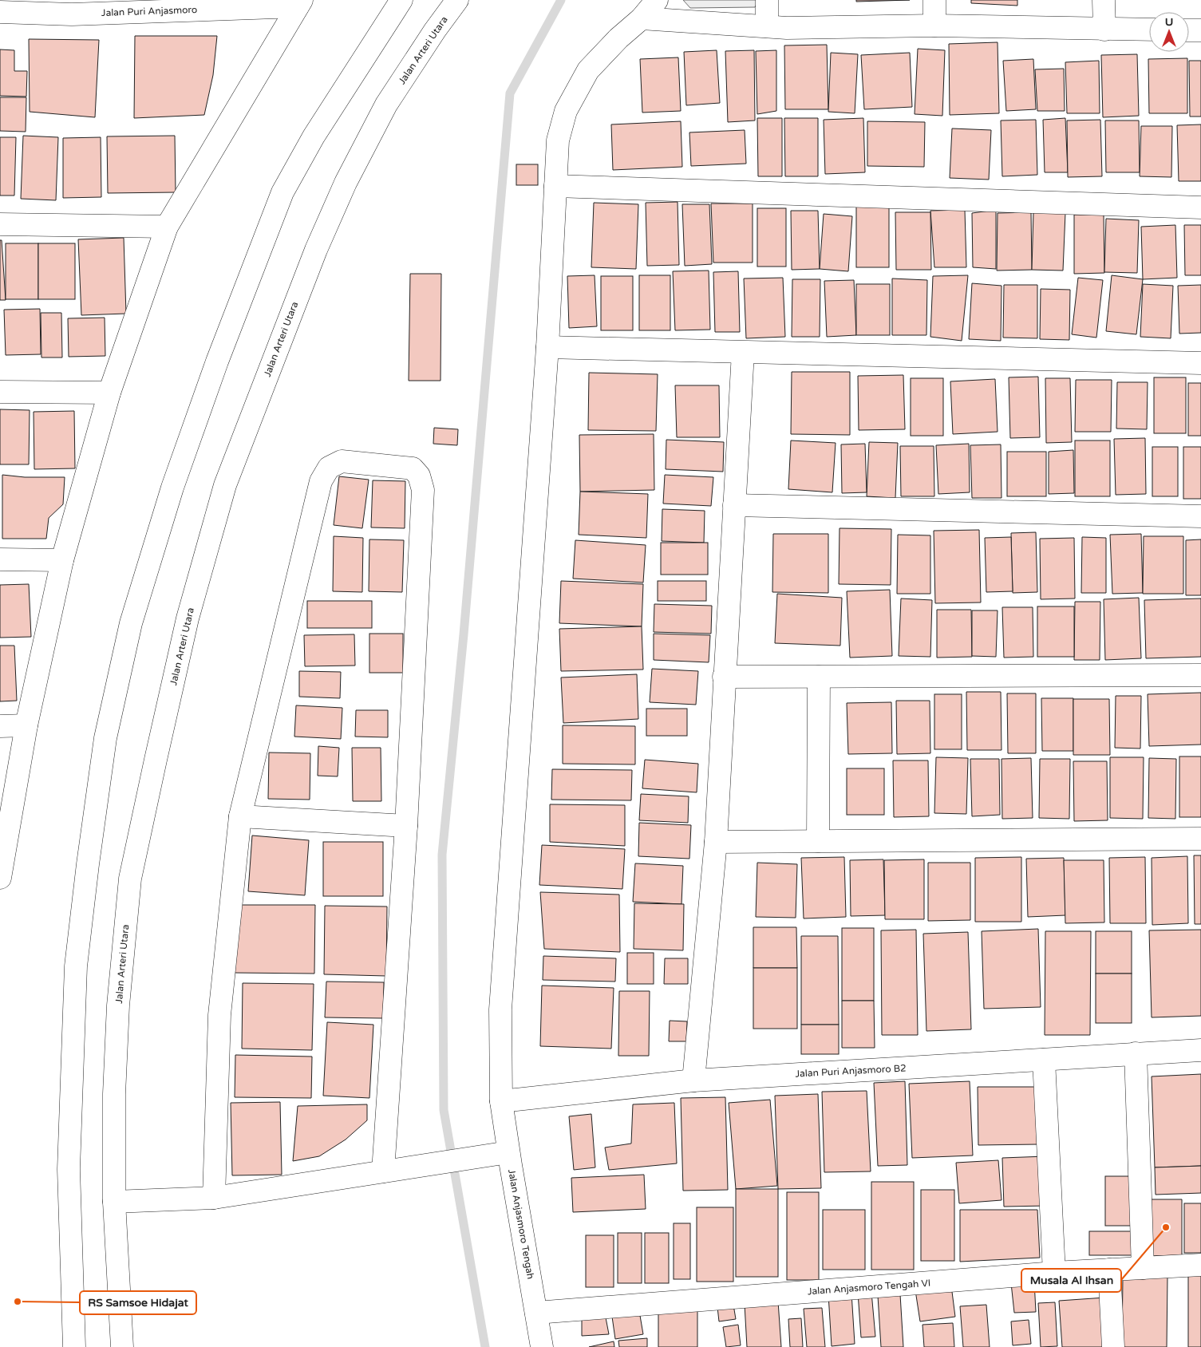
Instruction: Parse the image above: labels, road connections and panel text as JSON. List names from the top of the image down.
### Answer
{
  "streets": {
    "main road": [
      "Jalan Puri Anjasmoro",
      "Jalan Arteri Utara",
      "Jalan Puri Anjasmoro B2",
      "Jalan Anjasmoro Tengah",
      "Jalan Anjasmoro Tengah VI"
    ]
  },
  "crossings": [
    ["Jalan Puri Anjasmoro B2", "Jalan Anjasmoro Tengah"],
    ["Jalan Anjasmoro Tengah", "Jalan Anjasmoro Tengah VI"]
  ],
  "places": ["Musala Al Ihsan", "RS Samsoe Hidajat"],
  "north": "top"
}
